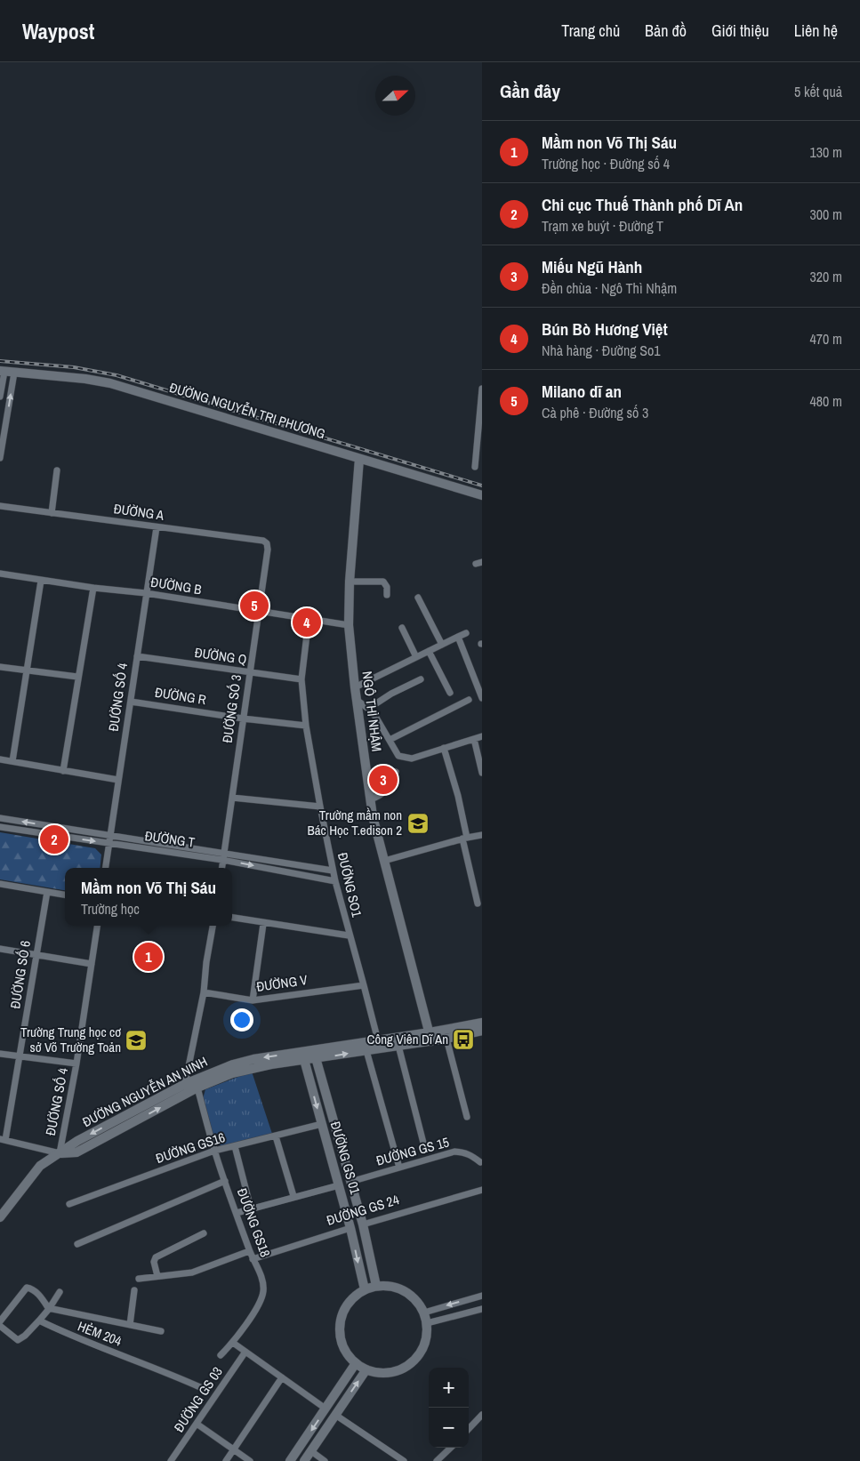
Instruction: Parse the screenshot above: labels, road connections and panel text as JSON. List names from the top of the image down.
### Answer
{
  "streets": {
    "street": [
      "ĐƯỜNG NGUYỄN TRI PHƯƠNG",
      "ĐƯỜNG A",
      "ĐƯỜNG B",
      "ĐƯỜNG Q",
      "ĐƯỜNG R",
      "ĐƯỜNG SỐ 4",
      "ĐƯỜNG SỐ 3",
      "NGÔ THÌ NHẬM",
      "ĐƯỜNG T",
      "ĐƯỜNG SO1",
      "ĐƯỜNG SỐ 6",
      "ĐƯỜNG V",
      "ĐƯỜNG NGUYỄN AN NINH",
      "ĐƯỜNG GS16",
      "ĐƯỜNG GS 15",
      "ĐƯỜNG GS 01",
      "ĐƯỜNG GS 24",
      "ĐƯỜNG GS18",
      "HẺM 204",
      "ĐƯỜNG GS 03"
    ]
  },
  "crossings": [
    ["ĐƯỜNG NGUYỄN TRI PHƯƠNG", "NGÔ THÌ NHẬM"],
    ["ĐƯỜNG A", "ĐƯỜNG SỐ 4"],
    ["ĐƯỜNG A", "ĐƯỜNG SỐ 3"],
    ["ĐƯỜNG B", "ĐƯỜNG SỐ 4"],
    ["ĐƯỜNG B", "ĐƯỜNG SỐ 3"],
    ["ĐƯỜNG B", "NGÔ THÌ NHẬM"],
    ["ĐƯỜNG B", "ĐƯỜNG SO1"],
    ["ĐƯỜNG Q", "ĐƯỜNG SỐ 4"],
    ["ĐƯỜNG Q", "ĐƯỜNG SỐ 3"],
    ["ĐƯỜNG Q", "ĐƯỜNG SO1"],
    ["ĐƯỜNG R", "ĐƯỜNG SỐ 4"],
    ["ĐƯỜNG R", "ĐƯỜNG SỐ 3"],
    ["ĐƯỜNG R", "ĐƯỜNG SO1"],
    ["ĐƯỜNG SỐ 4", "ĐƯỜNG T"],
    ["ĐƯỜNG SỐ 4", "ĐƯỜNG NGUYỄN AN NINH"],
    ["ĐƯỜNG SỐ 3", "ĐƯỜNG T"],
    ["ĐƯỜNG T", "ĐƯỜNG SO1"],
    ["ĐƯỜNG SO1", "ĐƯỜNG V"],
    ["ĐƯỜNG NGUYỄN AN NINH", "ĐƯỜNG GS18"],
    ["ĐƯỜNG GS16", "ĐƯỜNG GS 01"],
    ["ĐƯỜNG GS16", "ĐƯỜNG GS18"],
    ["ĐƯỜNG GS 15", "ĐƯỜNG GS 01"],
    ["ĐƯỜNG GS 01", "ĐƯỜNG GS 24"],
    ["ĐƯỜNG GS 24", "ĐƯỜNG GS18"]
  ],
  "places": {
    "school or university": ["Trường mầm non Bác Học T.edison 2", "Trường Trung học cơ sở Võ Trường Toản"],
    "bus stop": ["Công Viên Dĩ An"]
  },
  "north": "right",
  "page": {
    "header": "Waypost",
    "nav": [
      "Trang chủ",
      "Bản đồ",
      "Giới thiệu",
      "Liên hệ"
    ],
    "heading": ["Gần đây", "5 kết quả"],
    "list": [
      {
        "mark": "1",
        "name": "Mầm non Võ Thị Sáu",
        "note": "Trường học · Đường số 4",
        "value": "130 m"
      },
      {
        "mark": "2",
        "name": "Chi cục Thuế Thành phố Dĩ An",
        "note": "Trạm xe buýt · Đường T",
        "value": "300 m"
      },
      {
        "mark": "3",
        "name": "Miếu Ngũ Hành",
        "note": "Đền chùa · Ngô Thì Nhậm",
        "value": "320 m"
      },
      {
        "mark": "4",
        "name": "Bún Bò Hương Việt",
        "note": "Nhà hàng · Đường So1",
        "value": "470 m"
      },
      {
        "mark": "5",
        "name": "Milano dĩ an",
        "note": "Cà phê · Đường số 3",
        "value": "480 m"
      }
    ],
    "pins": [
      "5",
      "4",
      "3",
      "2",
      "1"
    ],
    "popup": ["Mầm non Võ Thị Sáu", "Trường học"],
    "map_buttons": ["+", "−"]
  }
}
